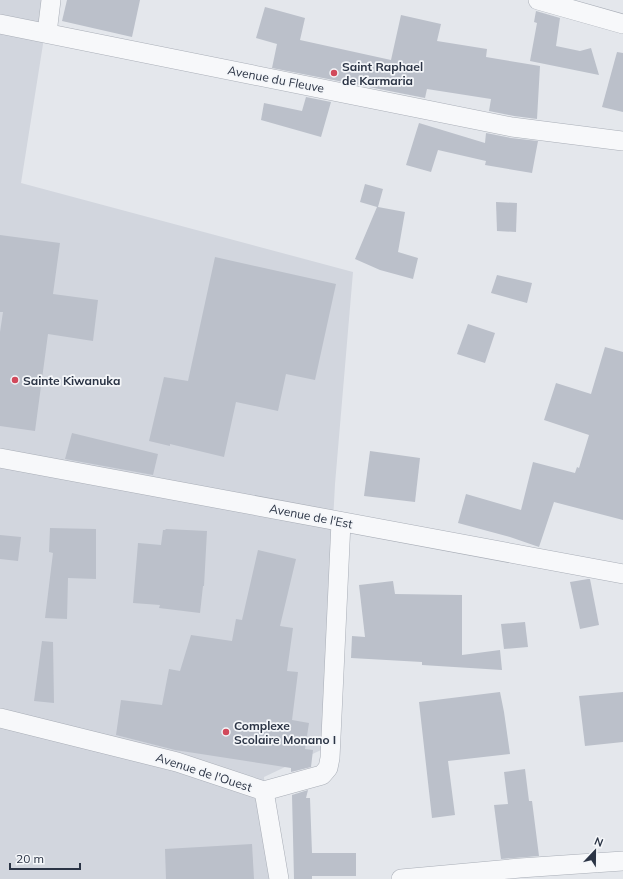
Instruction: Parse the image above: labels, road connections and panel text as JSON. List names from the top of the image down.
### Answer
{
  "streets": {
    "street": ["Avenue du Fleuve", "Avenue de l'Est", "Avenue de l'Ouest"]
  },
  "crossings": [
    ["Avenue de l'Est", "Avenue de l'Ouest"]
  ],
  "places": ["Saint Raphael de Karmaria", "Sainte Kiwanuka", "Complexe Scolaire Monano I"],
  "scale_bar": "20 m",
  "north": "top"
}
